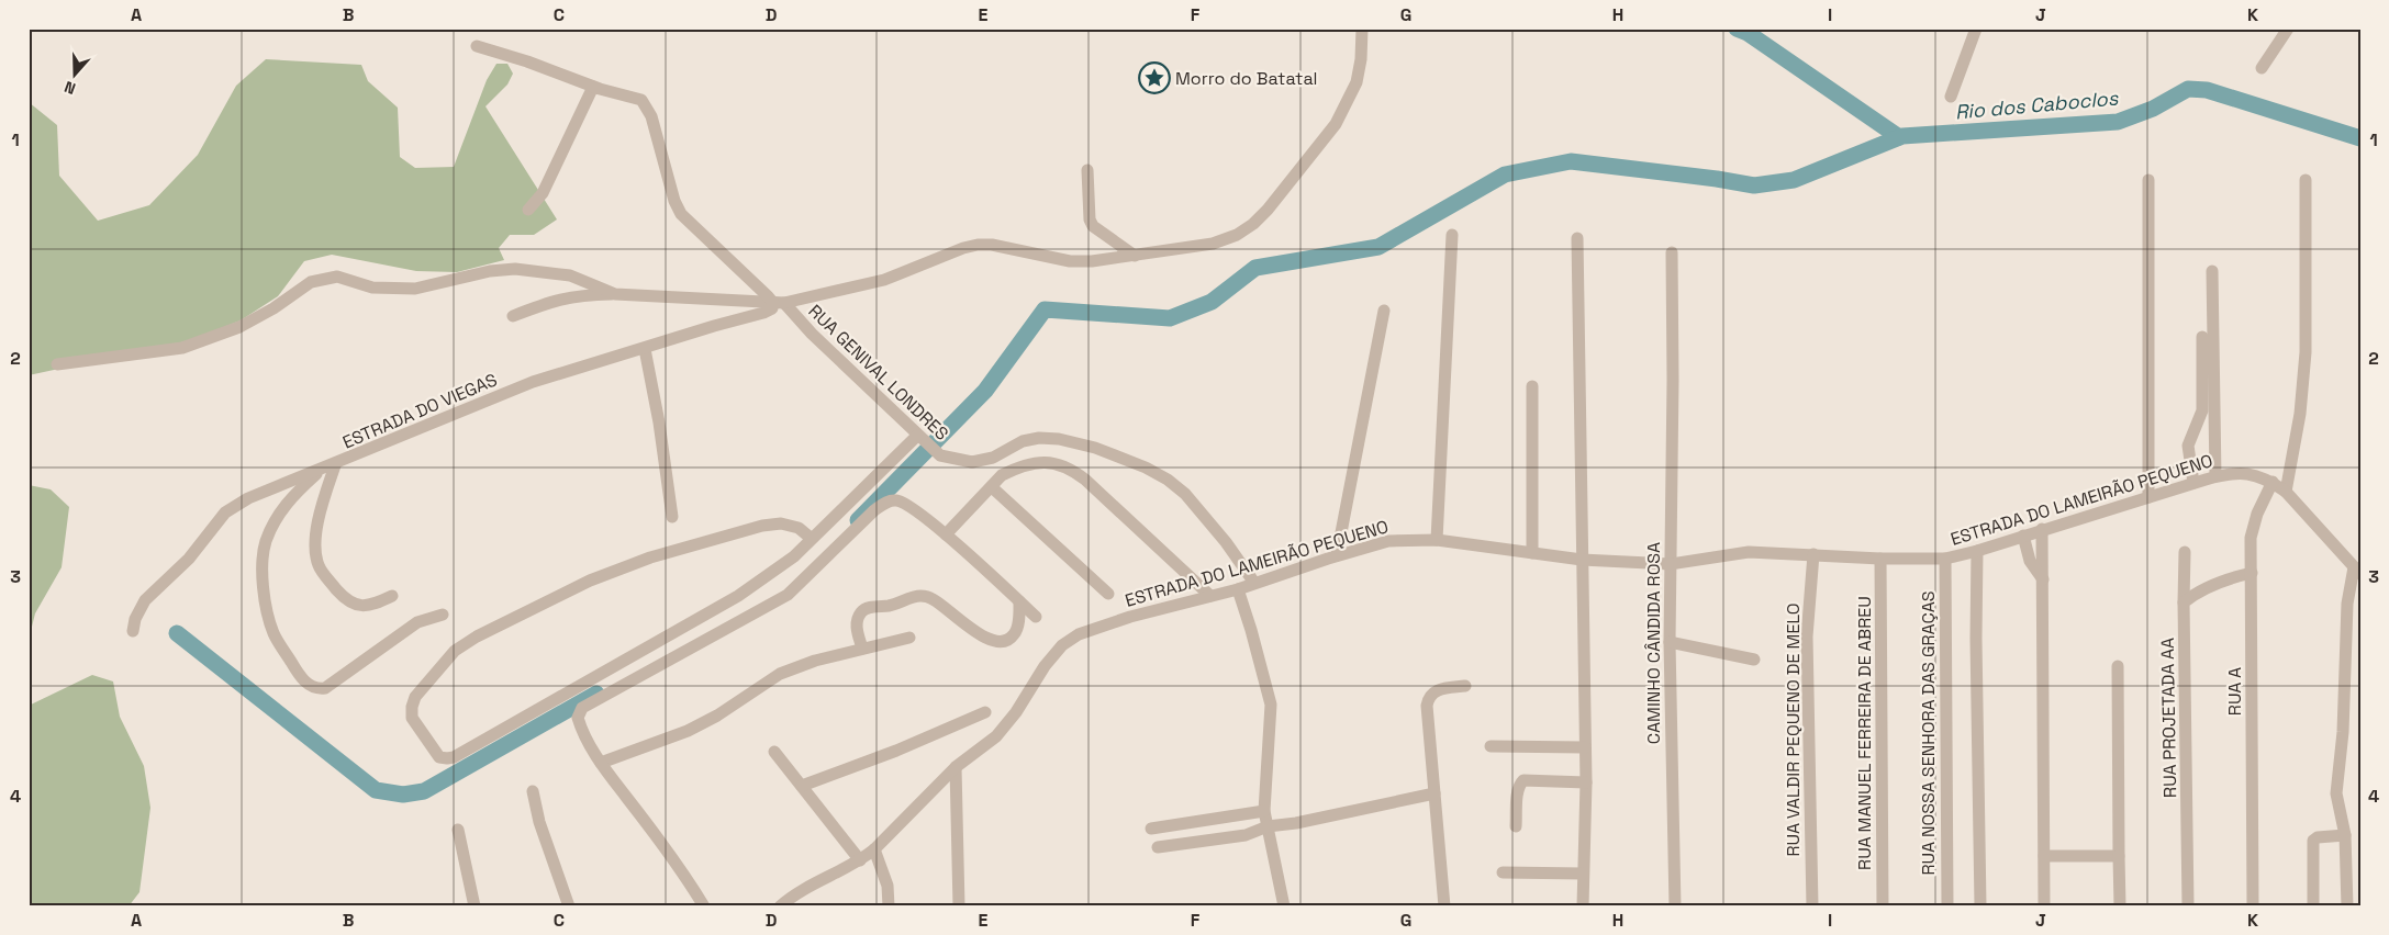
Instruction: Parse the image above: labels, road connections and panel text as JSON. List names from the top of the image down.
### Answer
{
  "streets": {
    "street": [
      "RUA GENIVAL LONDRES",
      "ESTRADA DO VIEGAS",
      "ESTRADA DO LAMEIRÃO PEQUENO",
      "CAMINHO CÂNDIDA ROSA",
      "RUA A",
      "RUA PROJETADA AA",
      "RUA VALDIR PEQUENO DE MELO",
      "RUA MANUEL FERREIRA DE ABREU",
      "RUA NOSSA SENHORA DAS GRAÇAS"
    ]
  },
  "crossings": [
    ["RUA GENIVAL LONDRES", "ESTRADA DO VIEGAS"],
    ["RUA GENIVAL LONDRES", "ESTRADA DO LAMEIRÃO PEQUENO"],
    ["ESTRADA DO LAMEIRÃO PEQUENO", "CAMINHO CÂNDIDA ROSA"],
    ["ESTRADA DO LAMEIRÃO PEQUENO", "RUA A"],
    ["ESTRADA DO LAMEIRÃO PEQUENO", "RUA VALDIR PEQUENO DE MELO"],
    ["ESTRADA DO LAMEIRÃO PEQUENO", "RUA MANUEL FERREIRA DE ABREU"],
    ["ESTRADA DO LAMEIRÃO PEQUENO", "RUA NOSSA SENHORA DAS GRAÇAS"]
  ],
  "water": ["Rio dos Caboclos"],
  "places": {
    "place": ["Morro do Batatal"]
  },
  "north": "bottom",
  "grid": {
    "columns": [
      "A",
      "B",
      "C",
      "D",
      "E",
      "F",
      "G",
      "H",
      "I",
      "J",
      "K"
    ],
    "rows": [
      "1",
      "2",
      "3",
      "4"
    ]
  }
}
